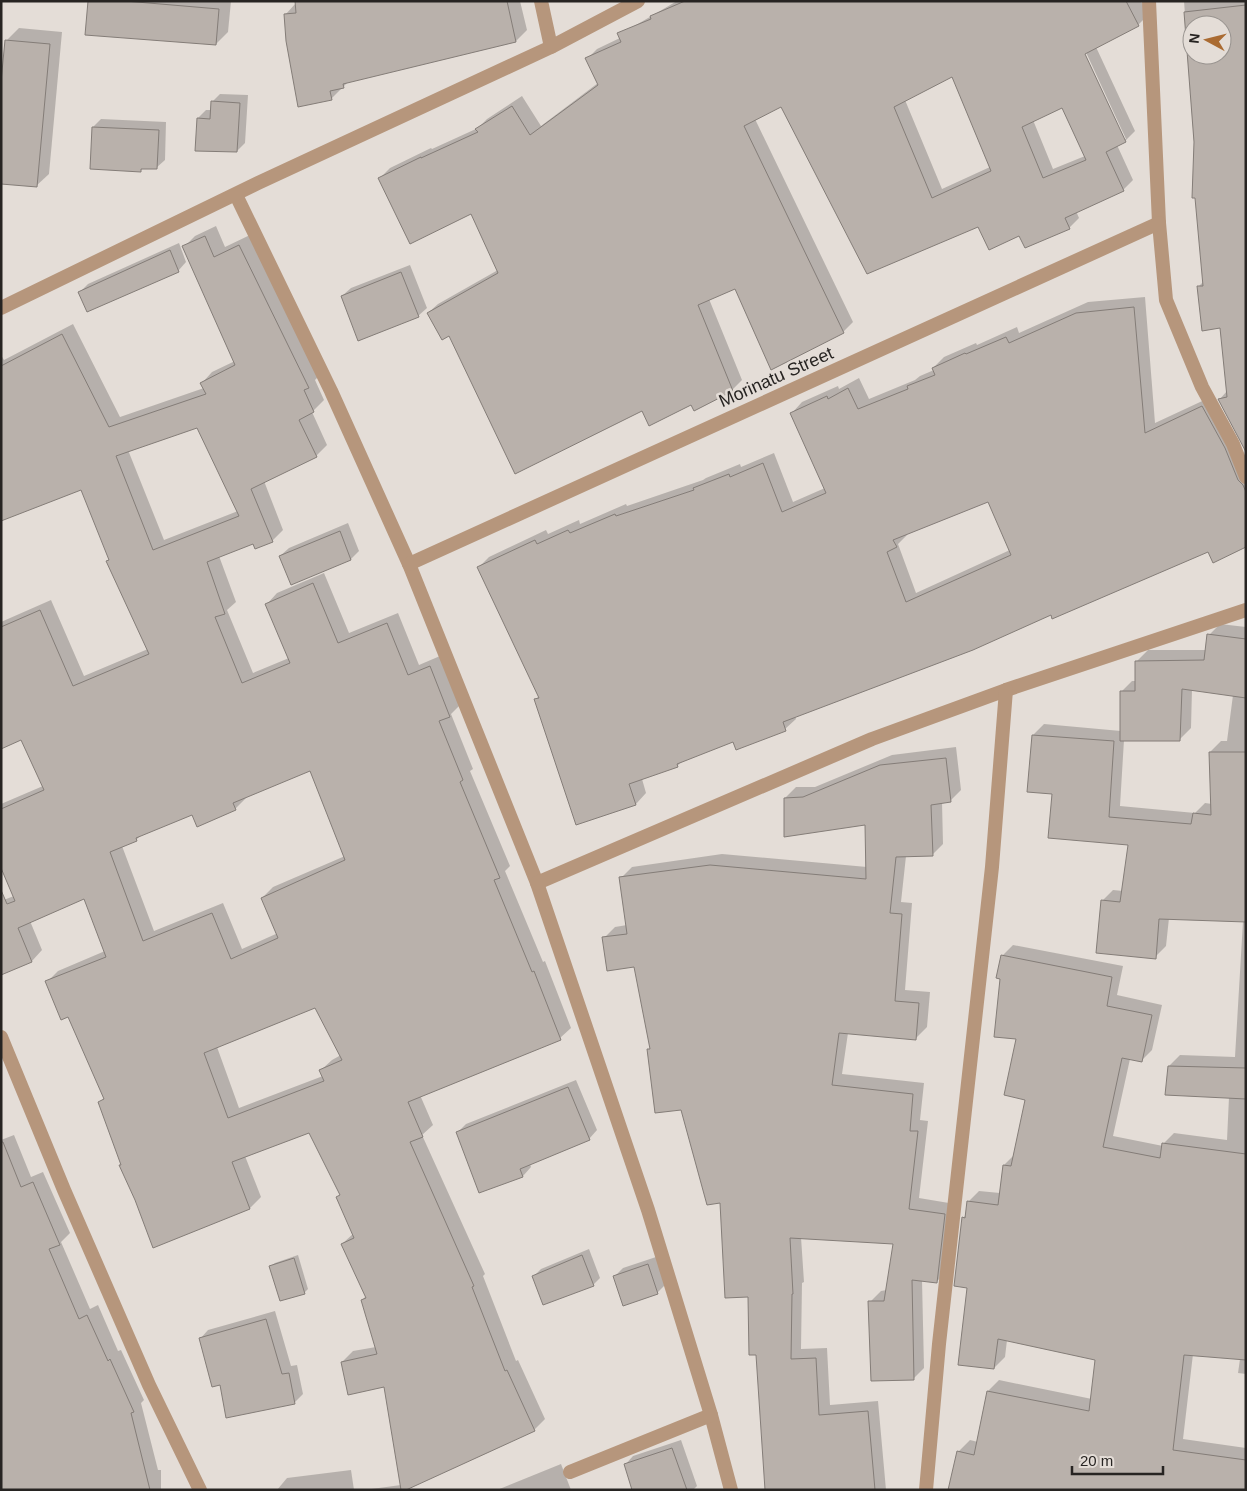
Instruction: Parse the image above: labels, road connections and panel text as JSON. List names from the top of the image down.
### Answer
{
  "streets": {
    "street": ["Morinatu Street"]
  },
  "scale_bar": "20 m",
  "north": "left"
}
